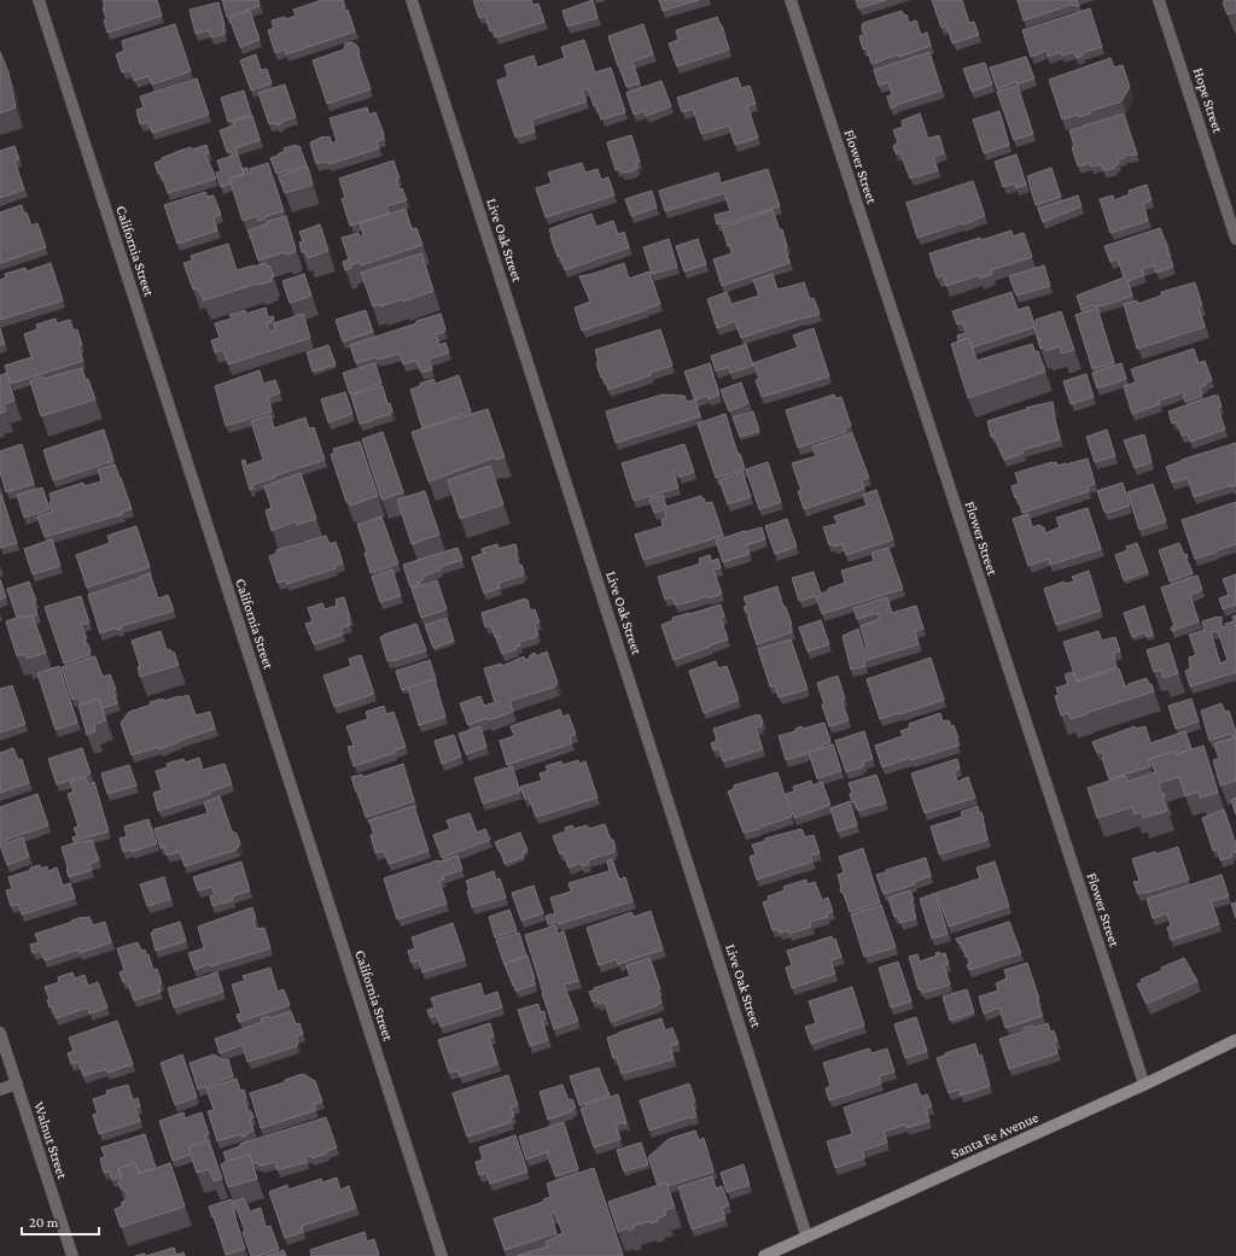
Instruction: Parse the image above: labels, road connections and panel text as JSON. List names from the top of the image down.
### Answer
{
  "streets": {
    "main road": ["Santa Fe Avenue"],
    "street": [
      "Hope Street",
      "Flower Street",
      "Live Oak Street",
      "California Street",
      "Walnut Street"
    ]
  },
  "crossings": [
    ["Flower Street", "Santa Fe Avenue"],
    ["Live Oak Street", "Santa Fe Avenue"]
  ],
  "scale_bar": "20 m"
}
